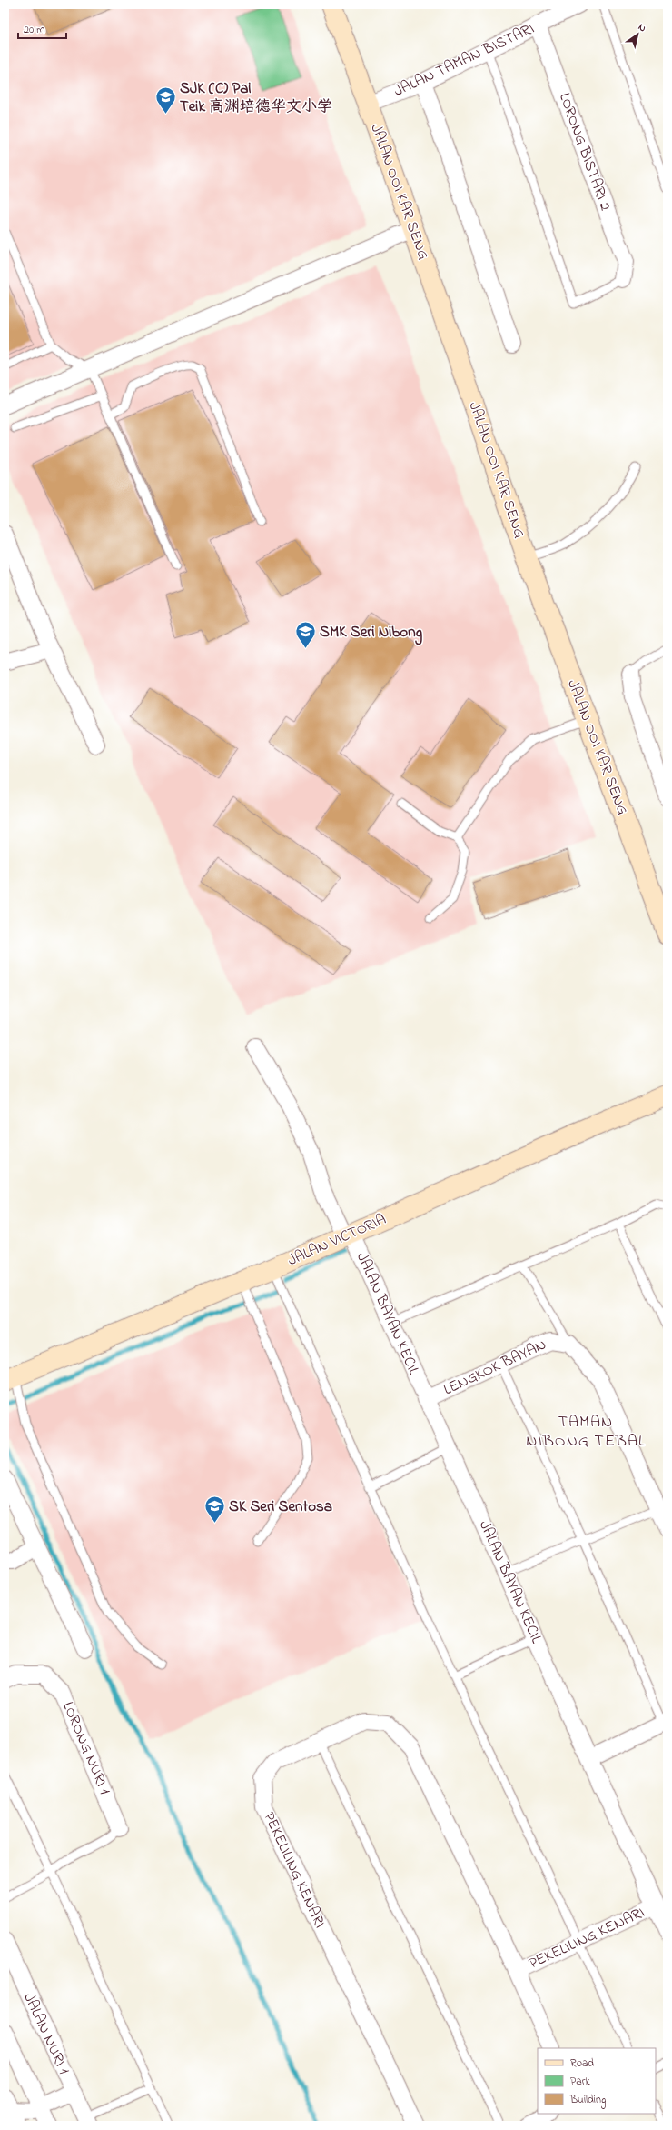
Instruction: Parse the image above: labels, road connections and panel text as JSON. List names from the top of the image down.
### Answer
{
  "streets": {
    "main road": ["JALAN OOI KAR SENG", "JALAN VICTORIA"],
    "street": [
      "JALAN TAMAN BISTARI",
      "LORONG BISTARI 2",
      "JALAN BAYAN KECIL",
      "LENGKOK BAYAN",
      "LORONG NURI 1",
      "PEKELILING KENARI",
      "JALAN NURI 1"
    ]
  },
  "crossings": [
    ["JALAN TAMAN BISTARI", "LORONG BISTARI 2"],
    ["JALAN TAMAN BISTARI", "JALAN OOI KAR SENG"],
    ["JALAN VICTORIA", "JALAN BAYAN KECIL"],
    ["JALAN BAYAN KECIL", "LENGKOK BAYAN"],
    ["JALAN BAYAN KECIL", "PEKELILING KENARI"]
  ],
  "districts": ["TAMAN NIBONG TEBAL"],
  "places": {
    "school or university": ["SJK (C) Pai Teik 高渊培德华文小学", "SMK Seri Nibong", "SK Seri Sentosa"]
  },
  "legend": ["Road", "Park", "Building"],
  "scale_bar": "20 m",
  "north": "top right"
}
